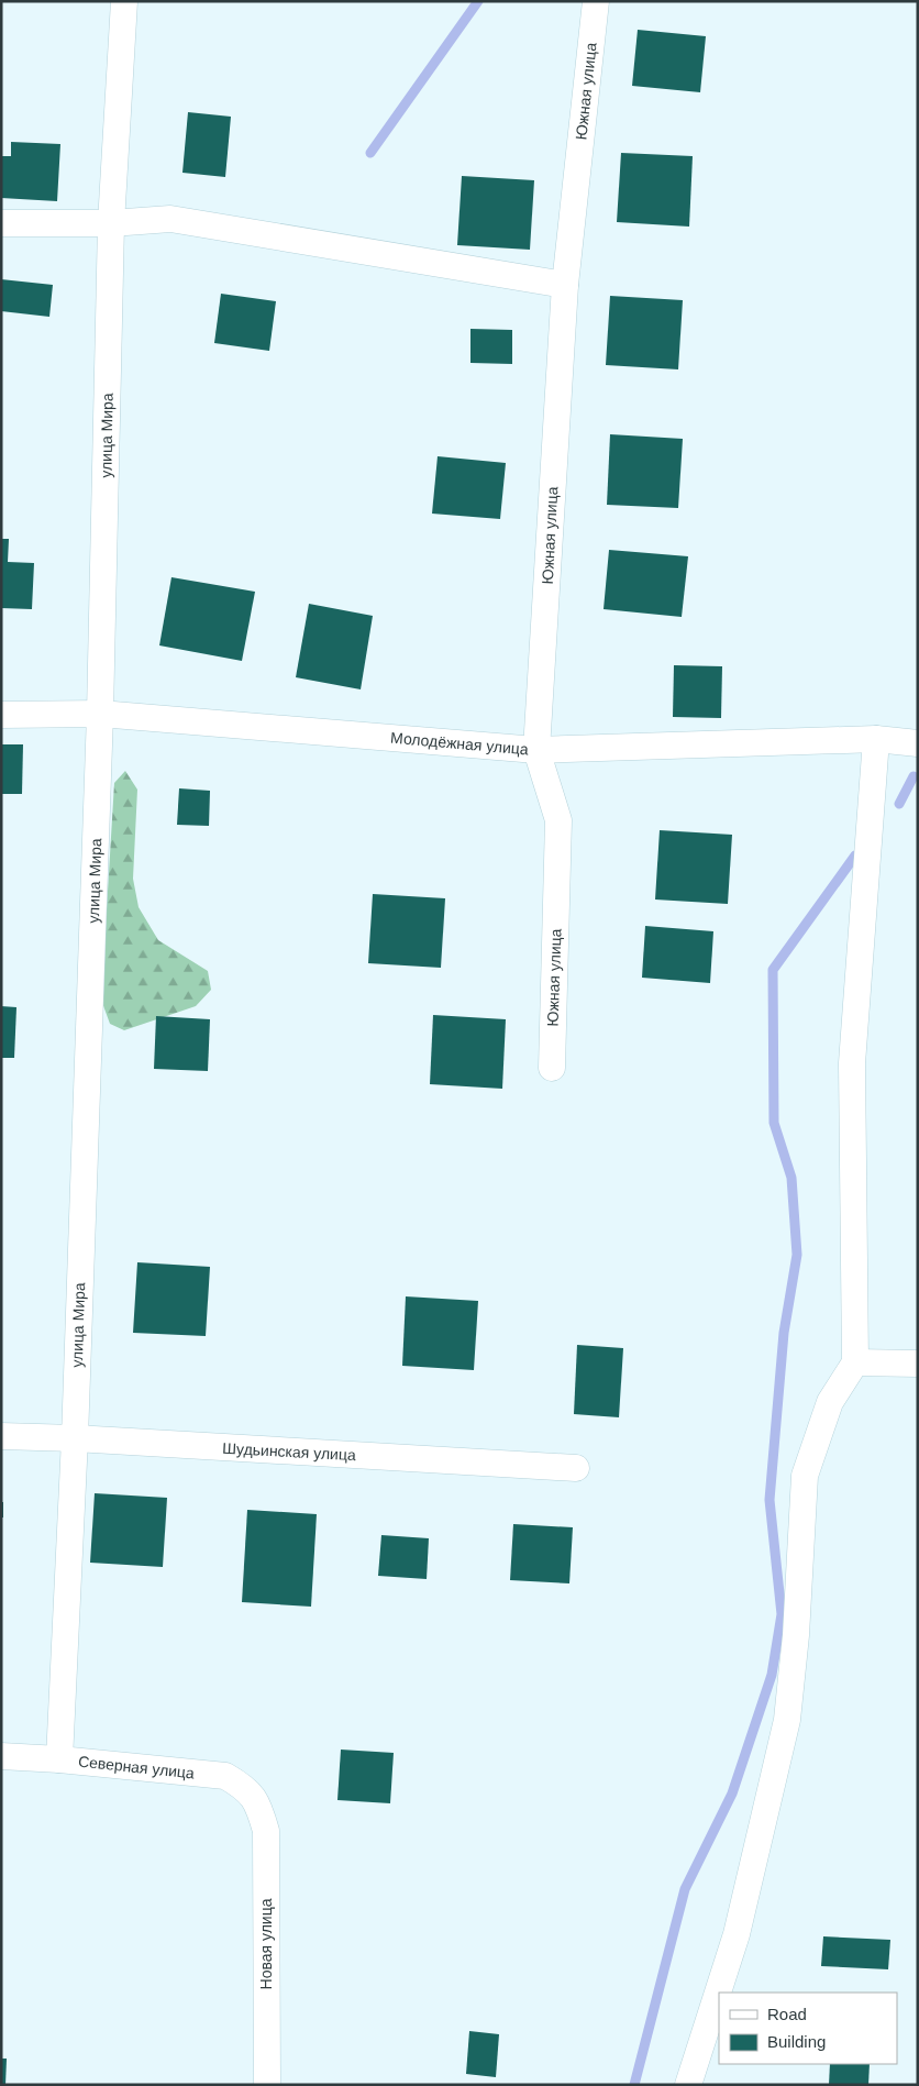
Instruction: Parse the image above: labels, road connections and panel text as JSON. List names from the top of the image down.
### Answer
{
  "streets": {
    "street": [
      "Южная улица",
      "улица Мира",
      "Молодёжная улица",
      "Шудьинская улица",
      "Северная улица",
      "Новая улица"
    ]
  },
  "crossings": [
    ["Южная улица", "Молодёжная улица"],
    ["улица Мира", "Молодёжная улица"],
    ["улица Мира", "Шудьинская улица"],
    ["улица Мира", "Северная улица"],
    ["Северная улица", "Новая улица"]
  ],
  "legend": ["Road", "Building"]
}
